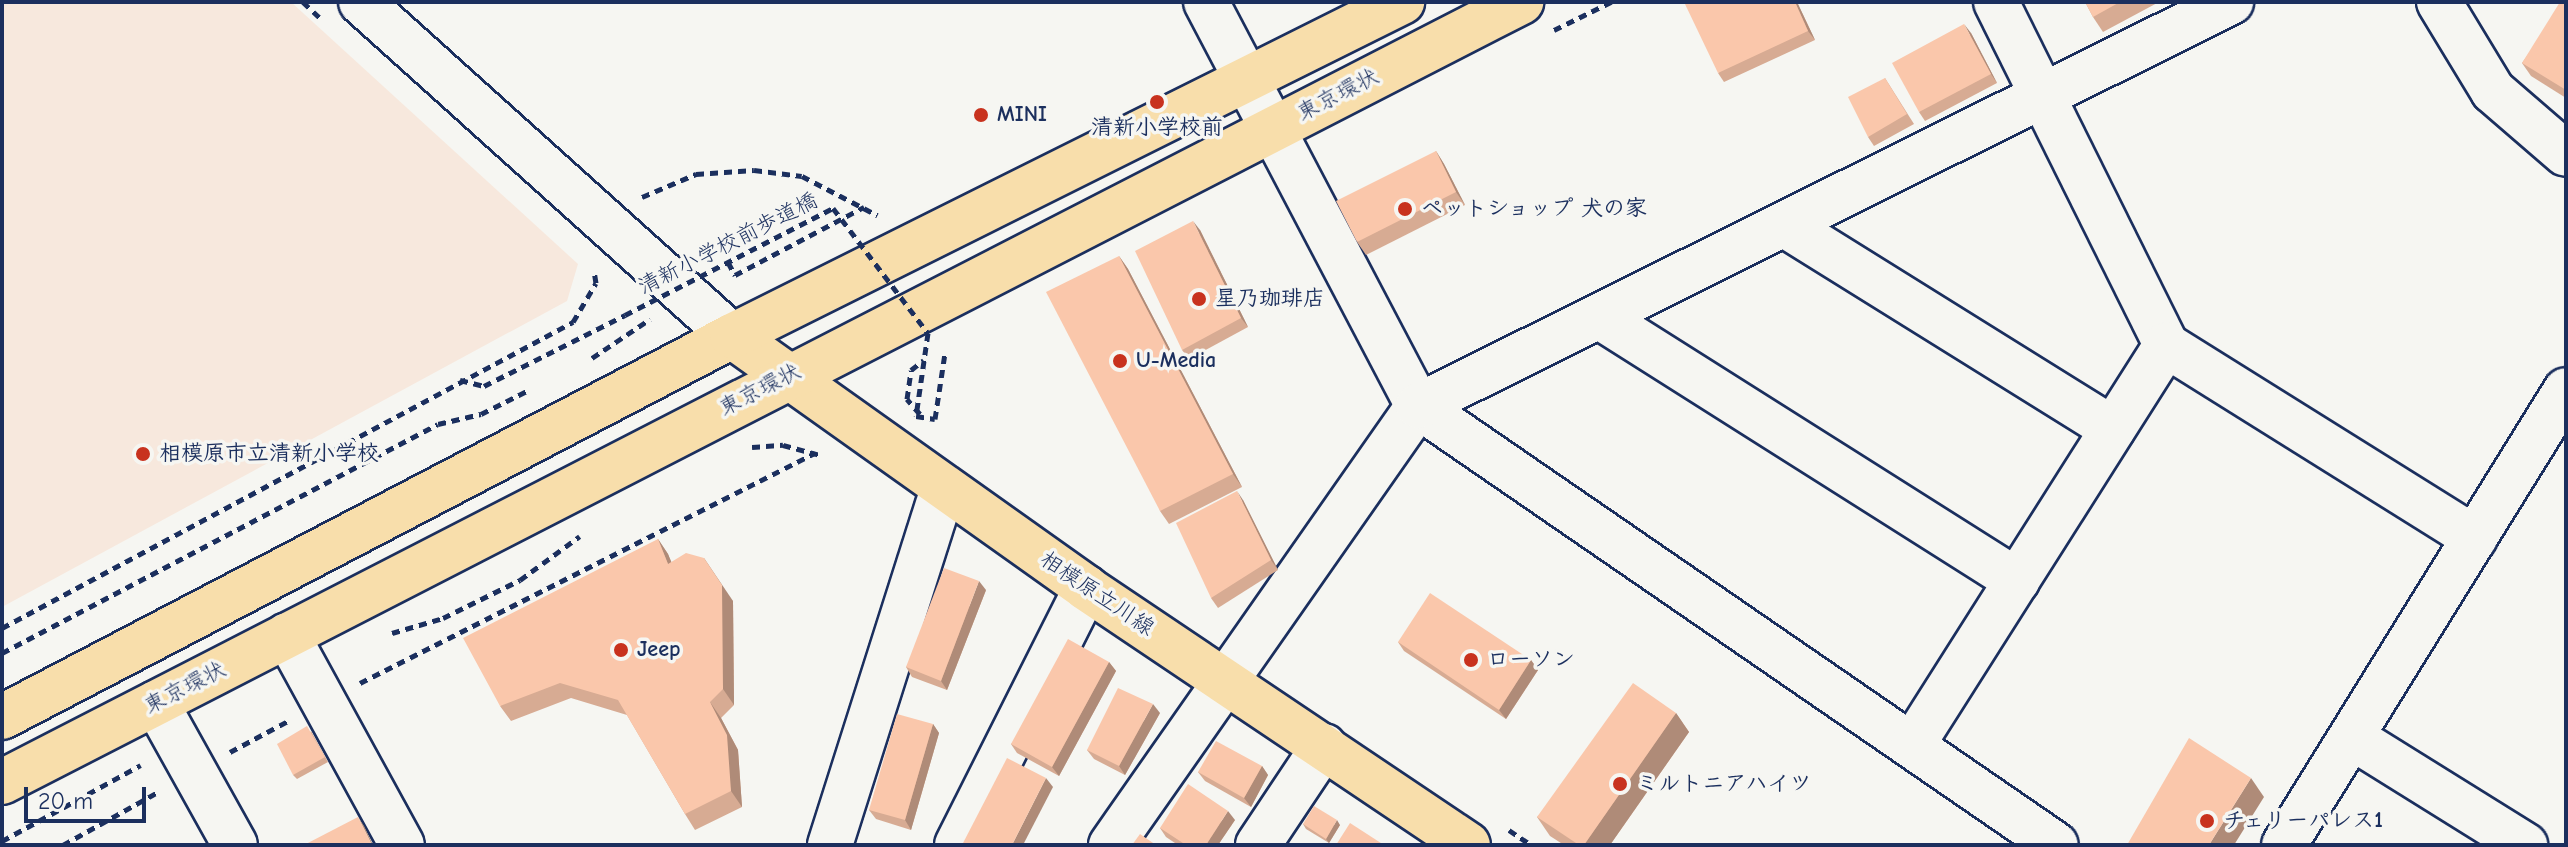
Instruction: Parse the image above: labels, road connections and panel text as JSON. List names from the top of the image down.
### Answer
{
  "streets": {
    "main road": ["東京環状", "相模原立川線"],
    "path": ["清新小学校前歩道橋"]
  },
  "crossings": [
    ["東京環状", "相模原立川線"]
  ],
  "places": [
    "清新小学校前",
    "MINI",
    "ペットショップ 犬の家",
    "星乃珈琲店",
    "U-Media",
    "相模原市立清新小学校",
    "Jeep",
    "ローソン",
    "ミルトニアハイツ",
    "チェリーパレス1"
  ],
  "scale_bar": "20 m"
}
